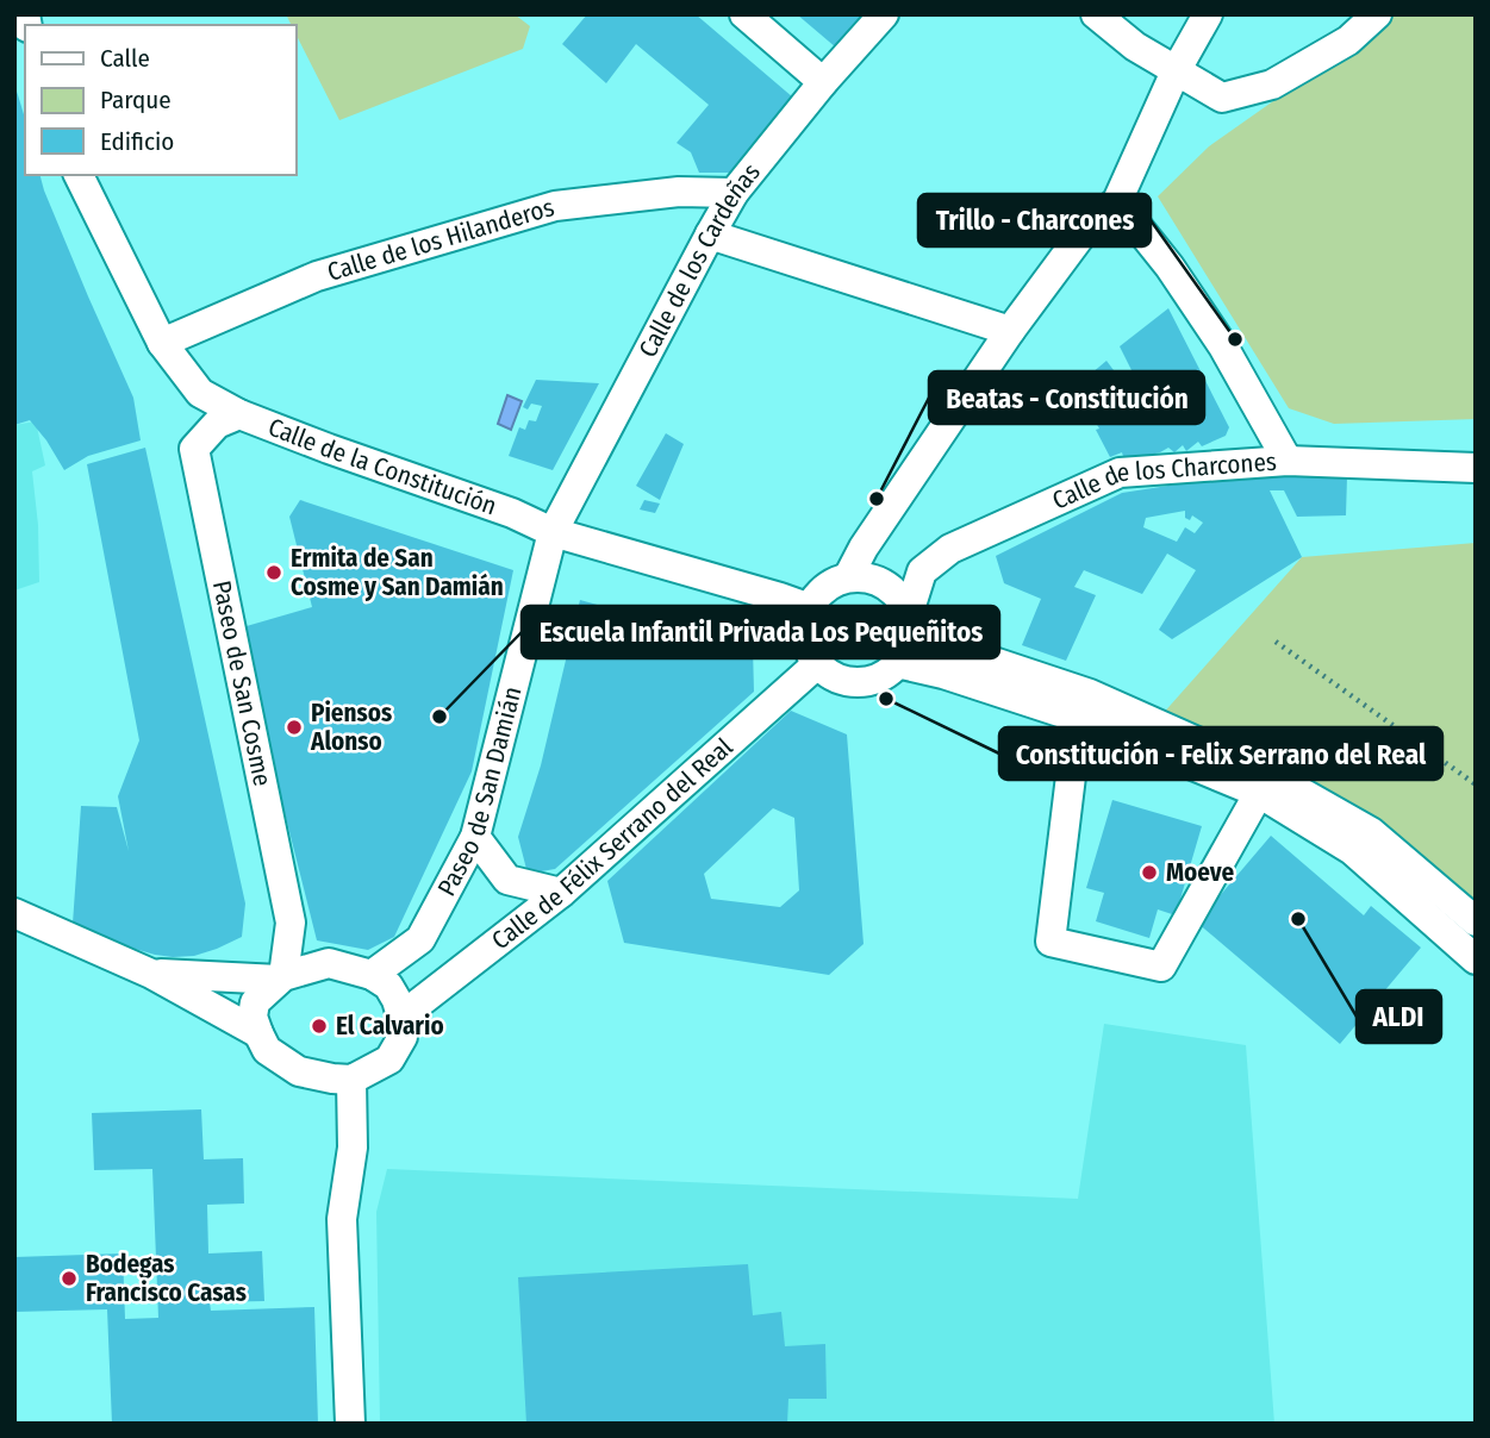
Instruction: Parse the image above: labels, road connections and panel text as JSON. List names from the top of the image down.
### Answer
{
  "streets": {
    "street": [
      "Calle de los Hilanderos",
      "Calle de los Cardeñas",
      "Calle de la Constitución",
      "Calle de los Charcones",
      "Paseo de San Cosme",
      "Paseo de San Damián",
      "Calle de Félix Serrano del Real"
    ]
  },
  "crossings": [
    ["Calle de los Hilanderos", "Calle de los Cardeñas"],
    ["Calle de los Hilanderos", "Calle de la Constitución"],
    ["Calle de los Cardeñas", "Calle de la Constitución"],
    ["Calle de los Cardeñas", "Paseo de San Damián"],
    ["Calle de la Constitución", "Calle de los Charcones"],
    ["Calle de la Constitución", "Paseo de San Cosme"],
    ["Calle de la Constitución", "Paseo de San Damián"],
    ["Calle de la Constitución", "Calle de Félix Serrano del Real"],
    ["Calle de los Charcones", "Calle de Félix Serrano del Real"],
    ["Paseo de San Cosme", "Paseo de San Damián"],
    ["Paseo de San Cosme", "Calle de Félix Serrano del Real"],
    ["Paseo de San Damián", "Calle de Félix Serrano del Real"]
  ],
  "places": [
    "Trillo - Charcones",
    "Beatas - Constitución",
    "Ermita de San Cosme y San Damián",
    "Constitución - Felix Serrano del Real",
    "Escuela Infantil Privada Los Pequeñitos",
    "Piensos Alonso",
    "Moeve",
    "ALDI",
    "El Calvario",
    "Bodegas Francisco Casas"
  ],
  "legend": ["Calle", "Parque", "Edificio"]
}
